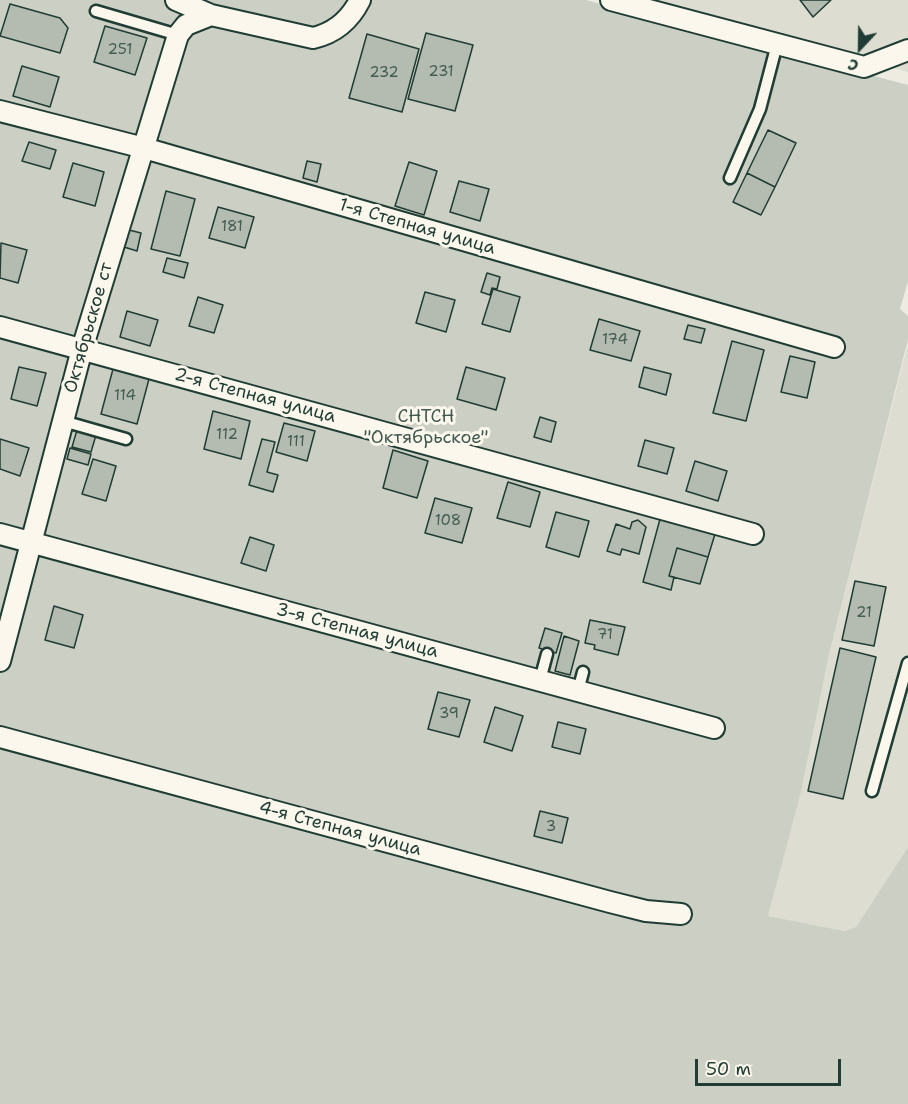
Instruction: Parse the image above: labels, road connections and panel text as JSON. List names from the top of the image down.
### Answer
{
  "streets": {
    "street": [
      "1-я Степная улица",
      "Октябрьское ст",
      "2-я Степная улица",
      "3-я Степная улица",
      "4-я Степная улица"
    ]
  },
  "crossings": [
    ["1-я Степная улица", "Октябрьское ст"],
    ["Октябрьское ст", "2-я Степная улица"],
    ["Октябрьское ст", "3-я Степная улица"]
  ],
  "parks": ["СНТСН \"Октябрьское\""],
  "house_numbers": [
    "251",
    "231",
    "232",
    "181",
    "174",
    "114",
    "112",
    "111",
    "108",
    "21",
    "71",
    "39",
    "3"
  ],
  "scale_bar": "50 m",
  "north": "bottom"
}
